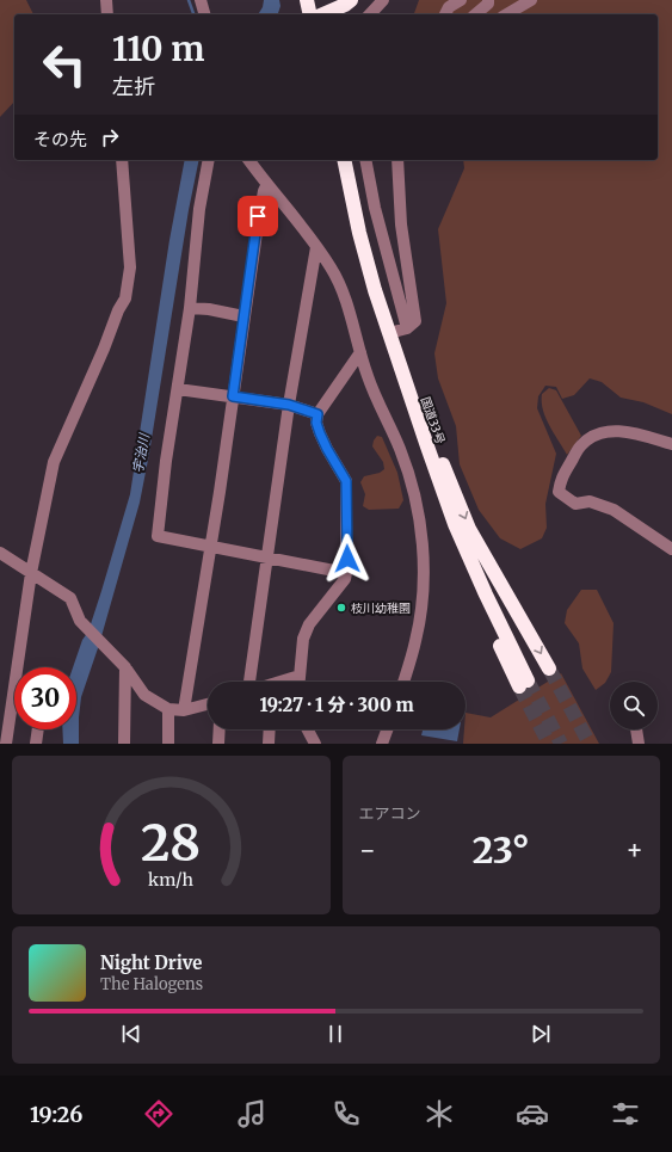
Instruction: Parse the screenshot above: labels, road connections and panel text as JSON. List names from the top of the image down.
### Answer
{
  "streets": {
    "highway": ["国道33号"]
  },
  "water": ["宇治川"],
  "places": ["枝川幼稚園"],
  "page": {
    "turn": ["110 m", "左折"],
    "then": "その先",
    "limit": "30",
    "trip": "19:27 · 1 分 · 300 m",
    "tile": "エアコン",
    "heat": ["−", "23°", "+"],
    "song": ["Night Drive", "The Halogens"],
    "tabs": "19:26",
    "gauge": ["28", "km/h"]
  }
}
